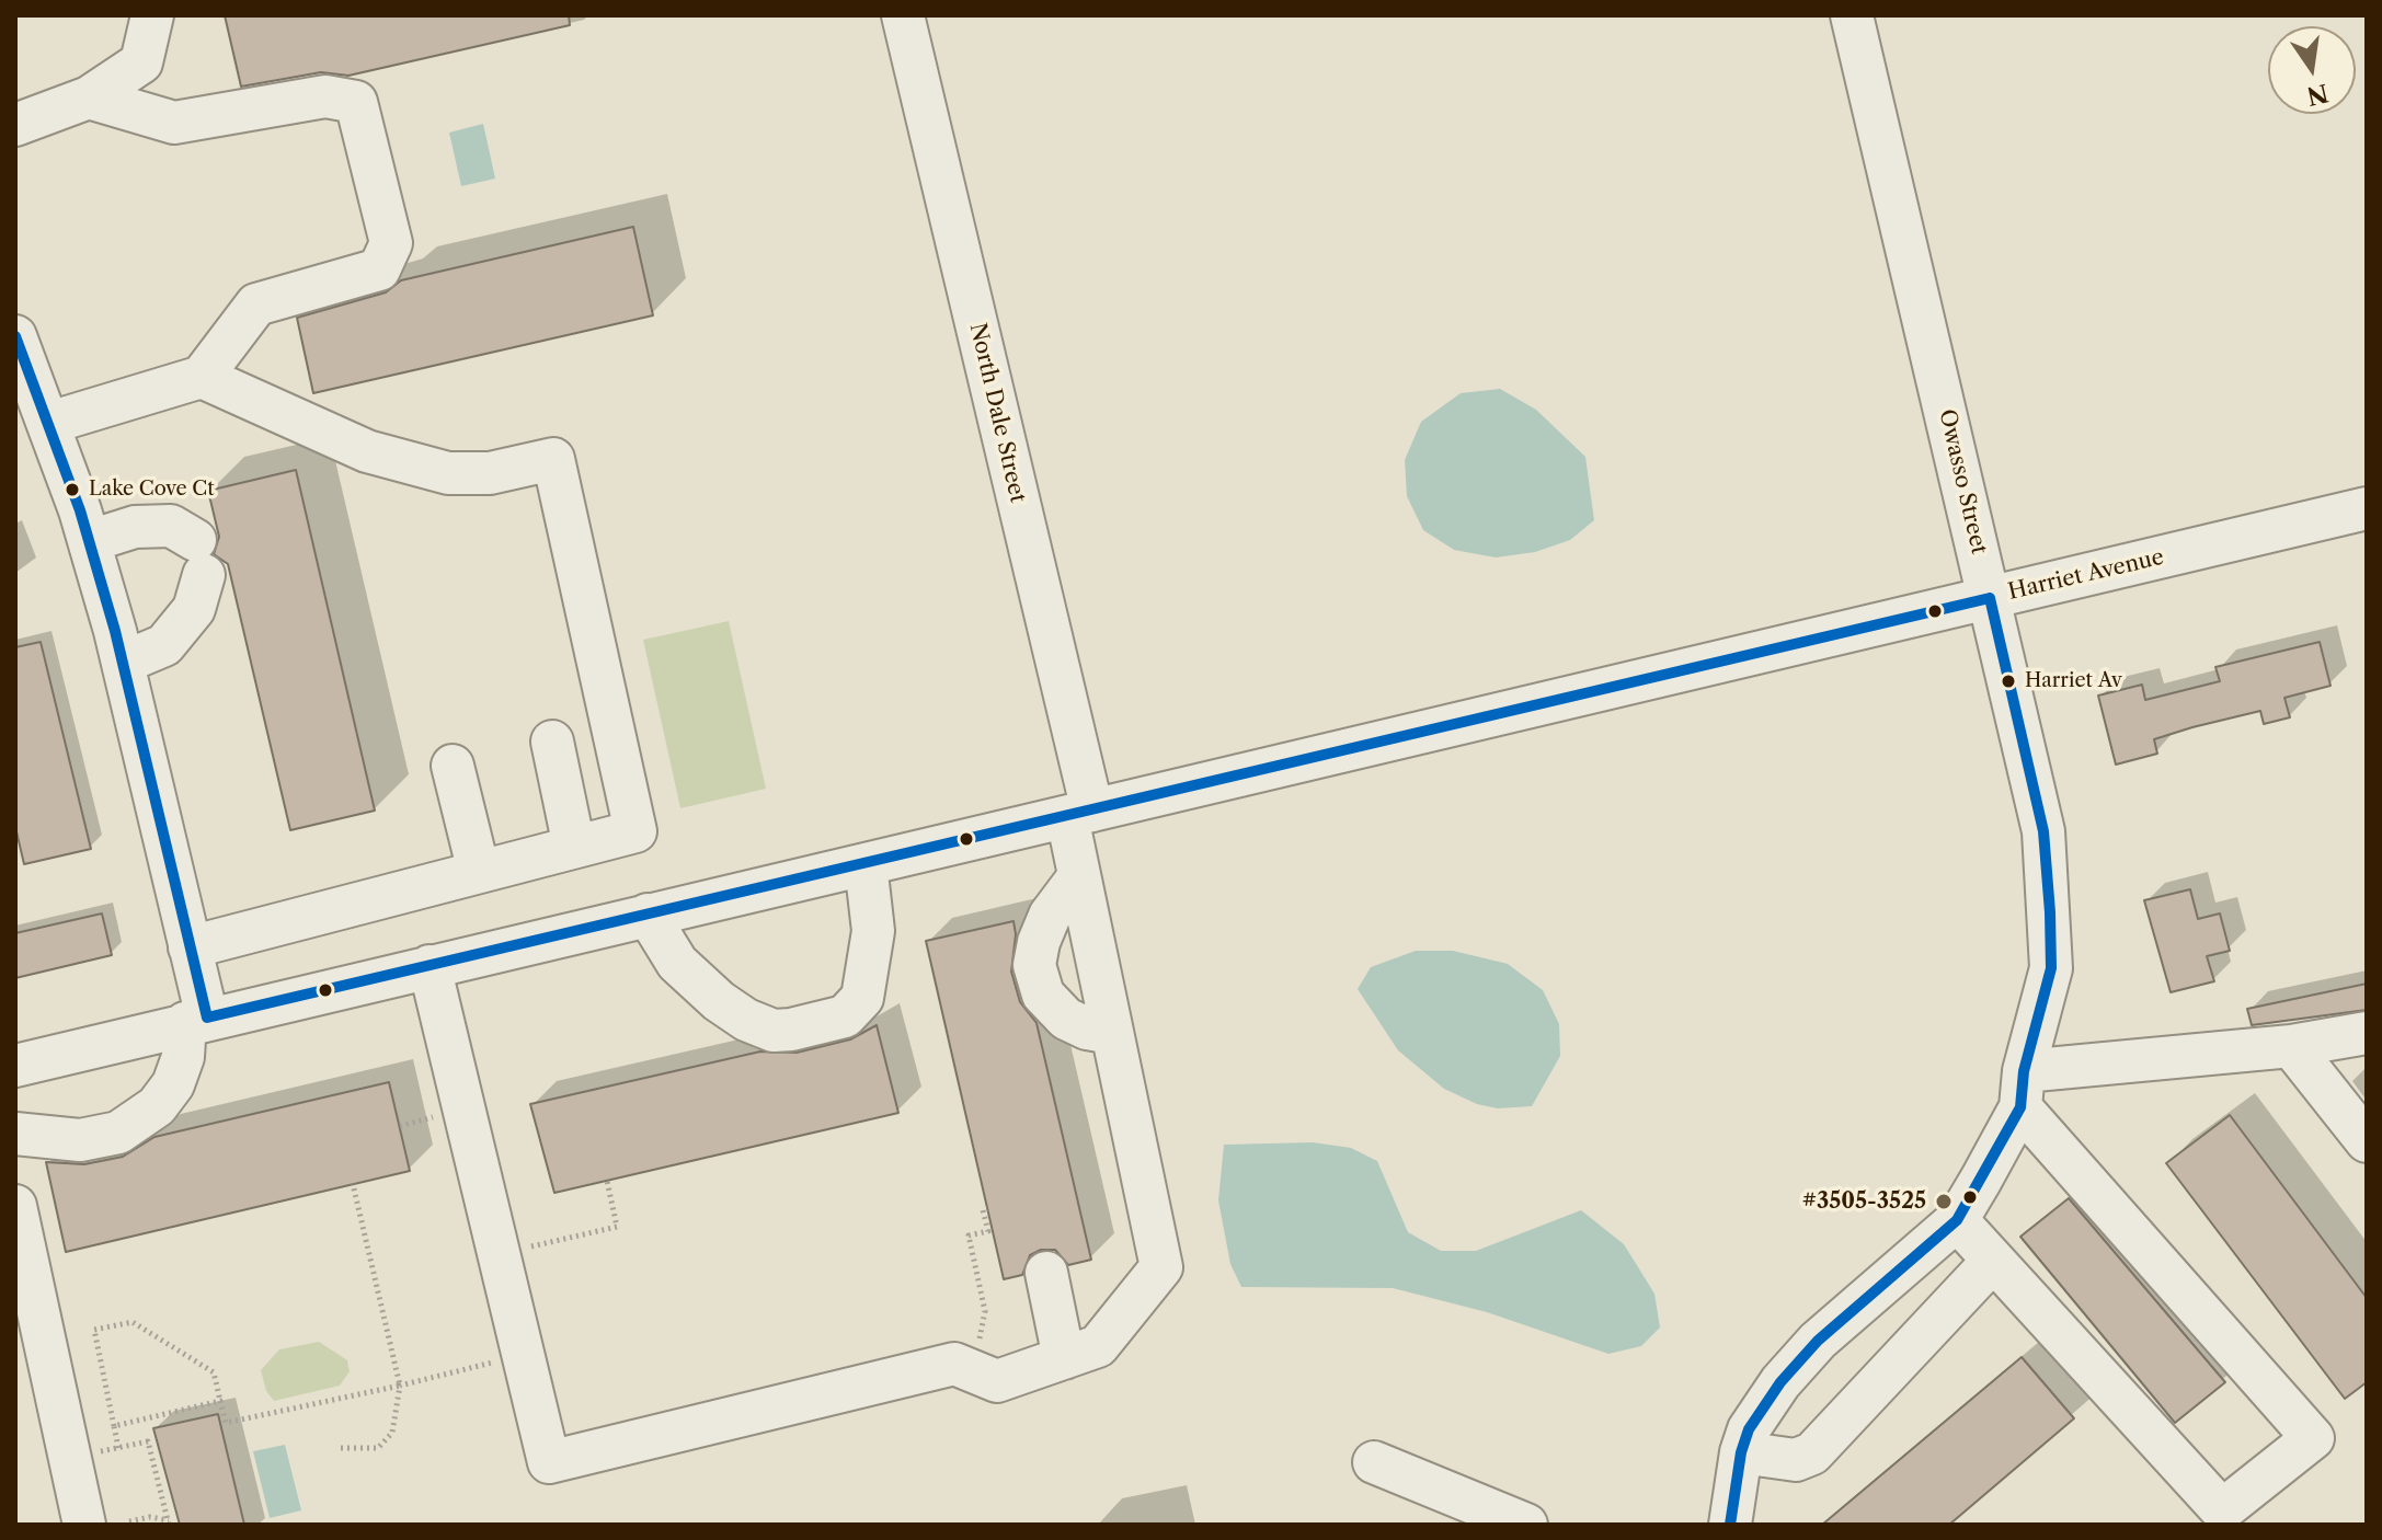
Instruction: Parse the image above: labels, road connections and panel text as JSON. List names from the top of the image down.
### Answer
{
  "streets": {
    "street": ["North Dale Street", "Owasso Street", "Harriet Avenue"]
  },
  "crossings": [
    ["North Dale Street", "Harriet Avenue"],
    ["Owasso Street", "Harriet Avenue"]
  ],
  "places": ["Lake Cove Ct", "Harriet Av", "#3505-3525"],
  "north": "bottom"
}
